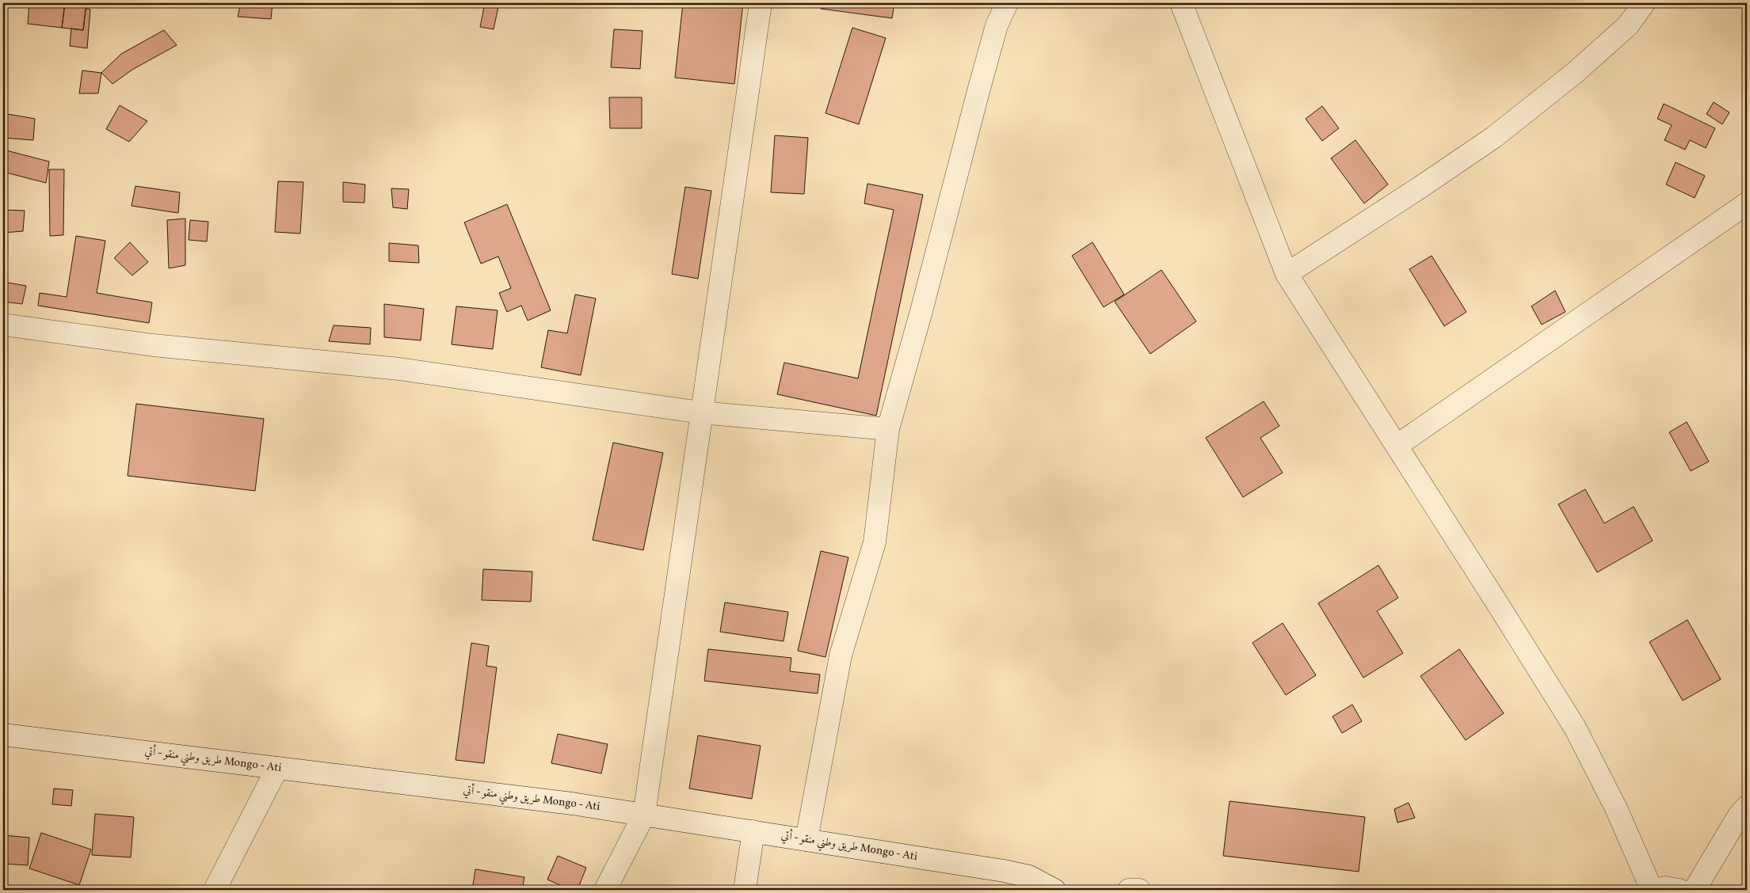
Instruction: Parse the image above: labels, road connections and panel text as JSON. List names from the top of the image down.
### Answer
{
  "streets": {
    "street": ["طريق وطني منقو - أتي Mongo - Ati"]
  }
}
